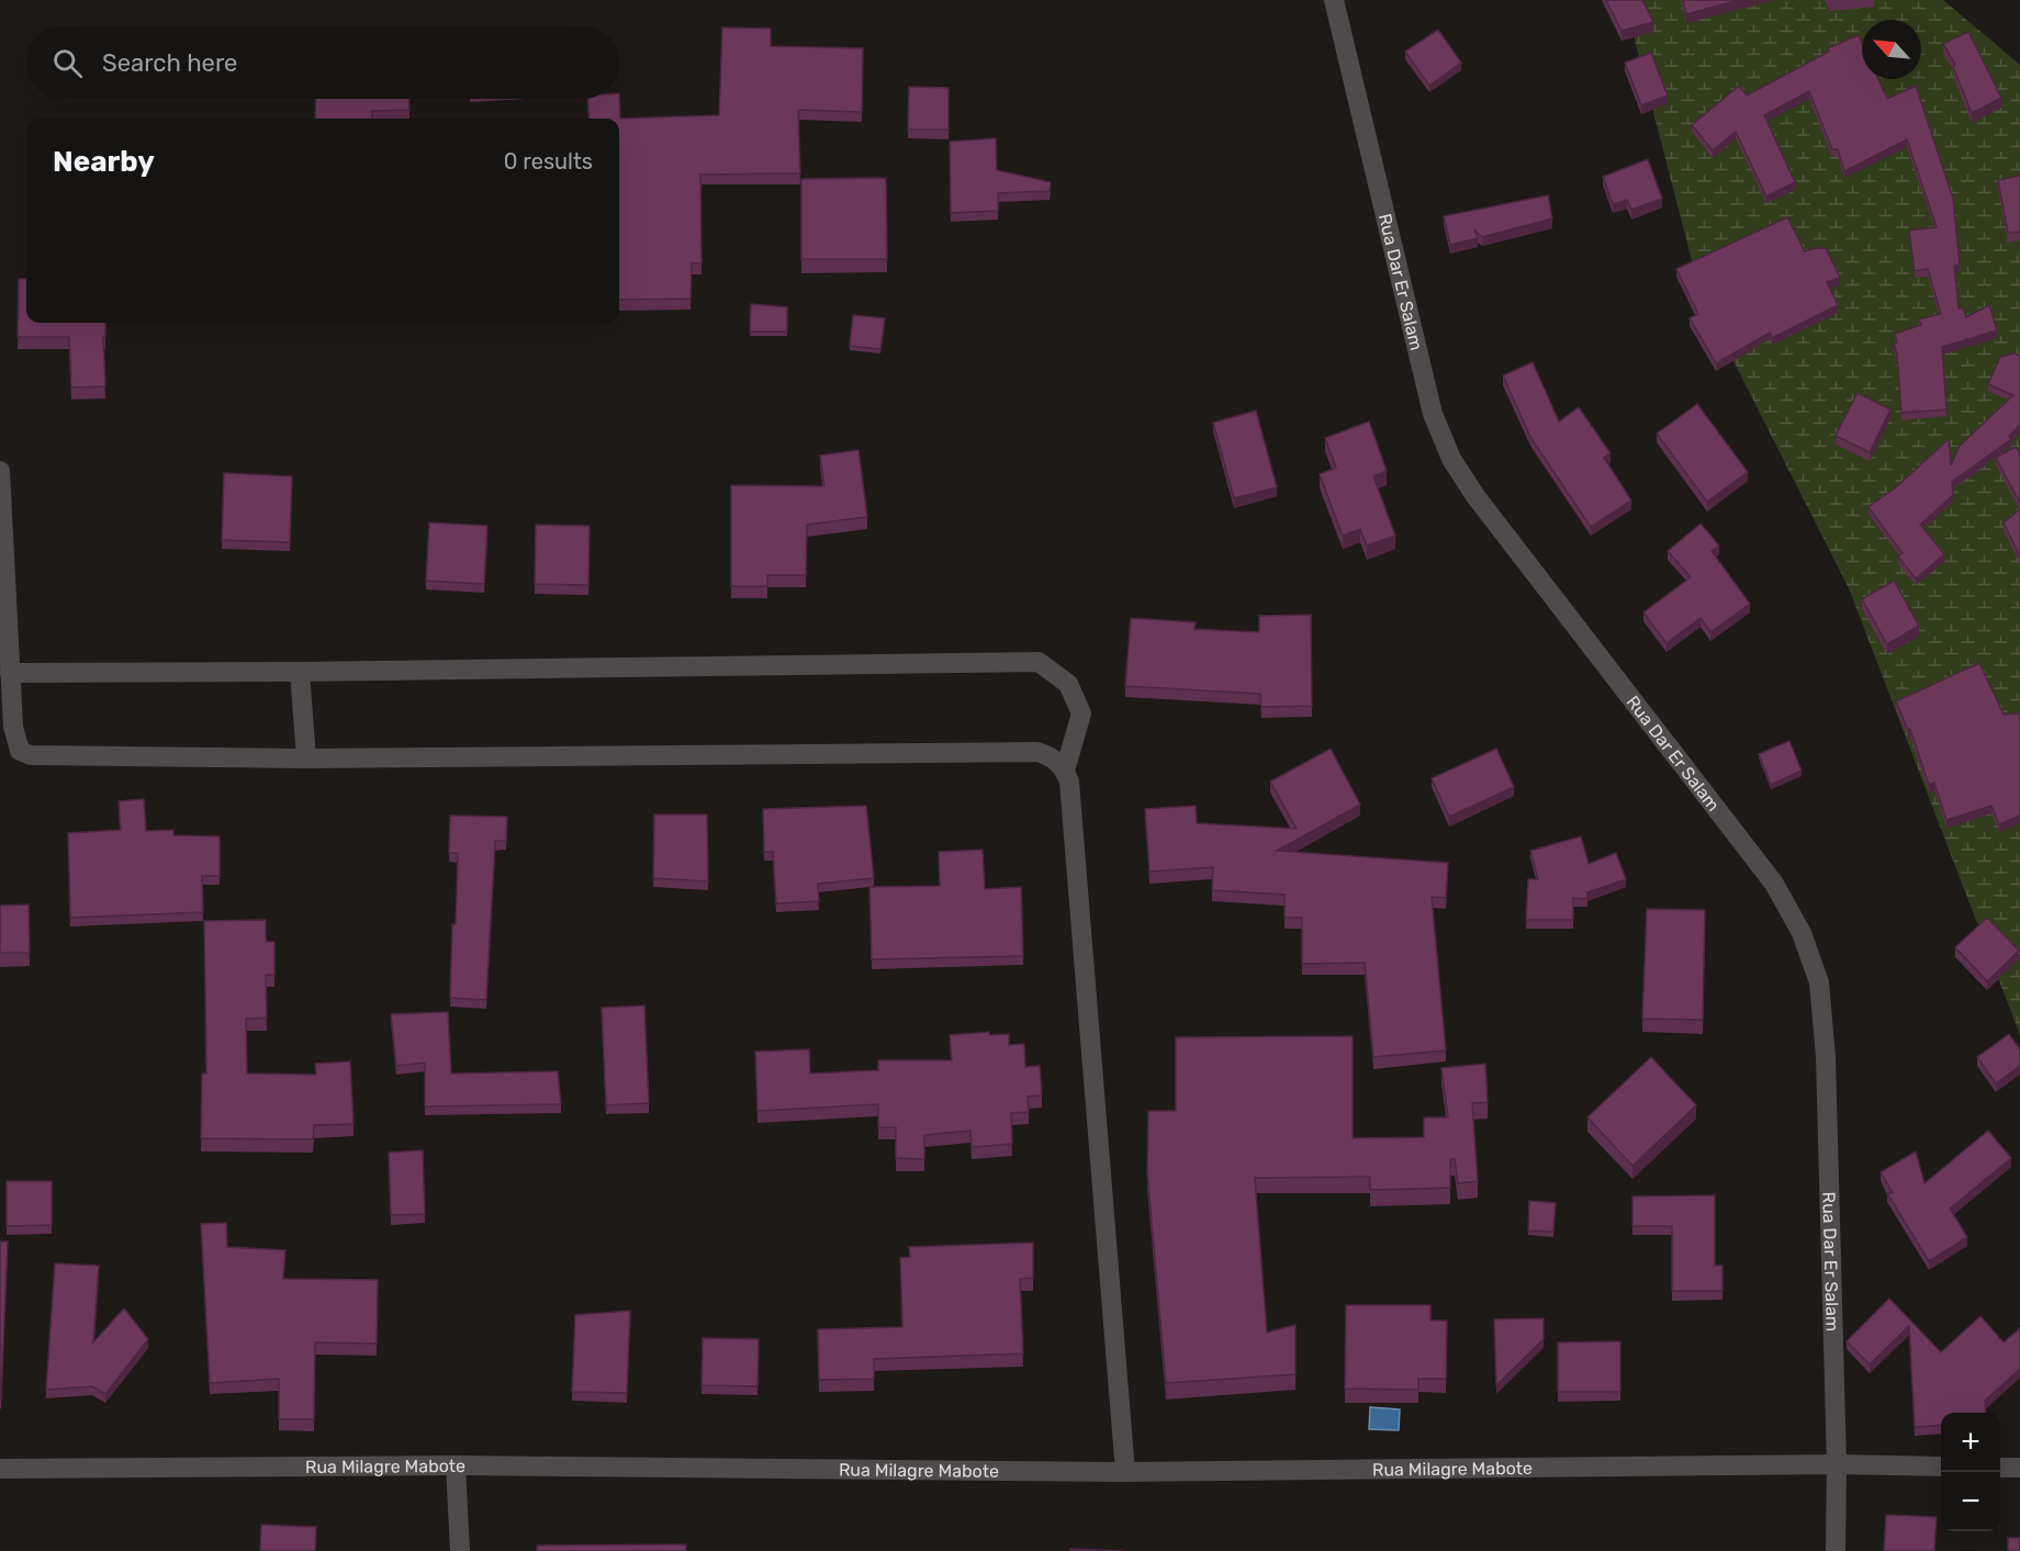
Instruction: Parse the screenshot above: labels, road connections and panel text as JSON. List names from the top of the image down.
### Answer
{
  "streets": {
    "street": ["Rua Dar Er Salam", "Rua Milagre Mabote"]
  },
  "crossings": [
    ["Rua Dar Er Salam", "Rua Milagre Mabote"]
  ],
  "north": "top left",
  "page": {
    "search": "Search here",
    "heading": ["Nearby", "0 results"],
    "map_buttons": ["+", "−"]
  }
}
